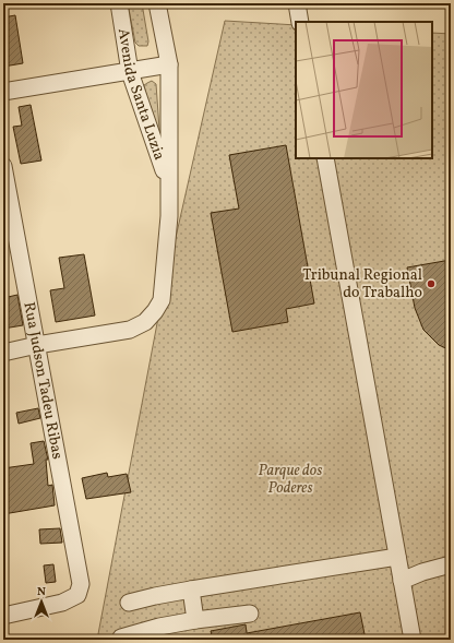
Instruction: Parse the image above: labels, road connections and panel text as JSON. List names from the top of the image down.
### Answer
{
  "streets": {
    "street": ["Avenida Santa Luzia", "Rua Judson Tadeu Ribas"]
  },
  "crossings": [
    ["Avenida Santa Luzia", "Rua Judson Tadeu Ribas"]
  ],
  "parks": ["Parque dos Poderes"],
  "places": ["Tribunal Regional do Trabalho"],
  "north": "top"
}
